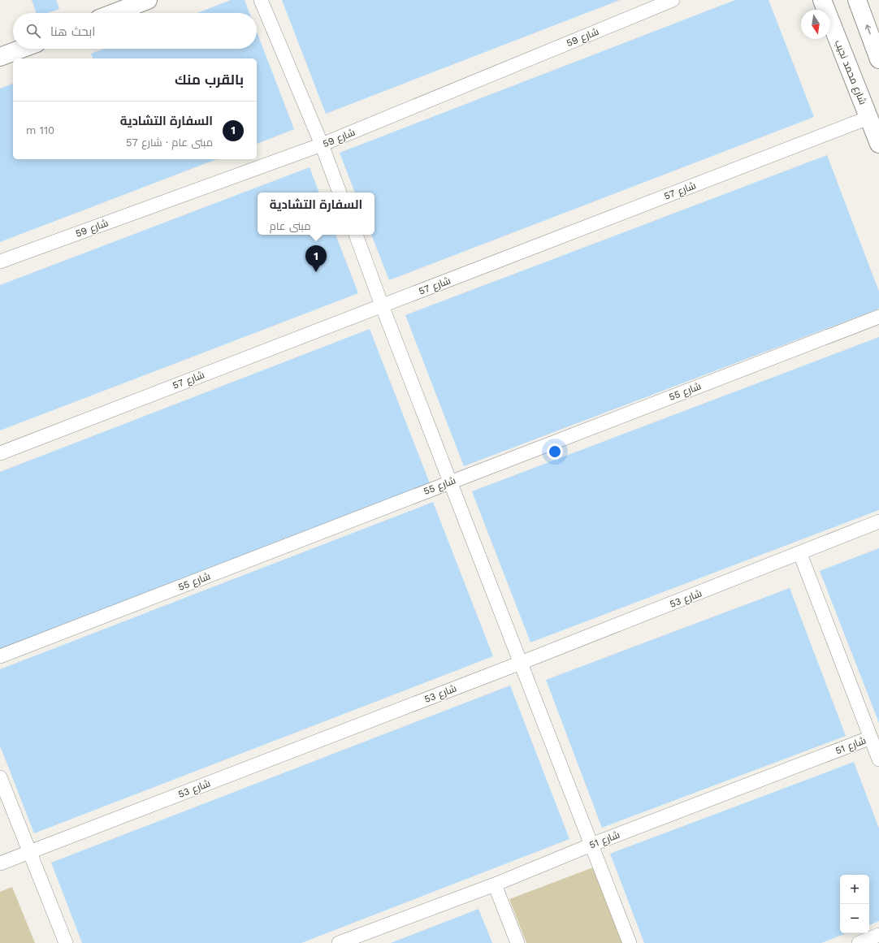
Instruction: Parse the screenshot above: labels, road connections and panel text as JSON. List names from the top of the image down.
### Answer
{
  "streets": {
    "main road": ["شارع محمد نجيب"],
    "street": [
      "شارع 59",
      "شارع 57",
      "شارع 55",
      "شارع 53",
      "شارع 51"
    ]
  },
  "crossings": [
    ["شارع محمد نجيب", "شارع 57"]
  ],
  "north": "bottom",
  "page": {
    "search": "ابحث هنا",
    "heading": "بالقرب منك",
    "list": [
      {
        "mark": "1",
        "name": "السفارة التشادية",
        "note": "مبنى عام · شارع 57",
        "value": "110 m"
      }
    ],
    "popup": ["السفارة التشادية", "مبنى عام"],
    "pins": "1",
    "map_buttons": ["+", "−"]
  }
}
